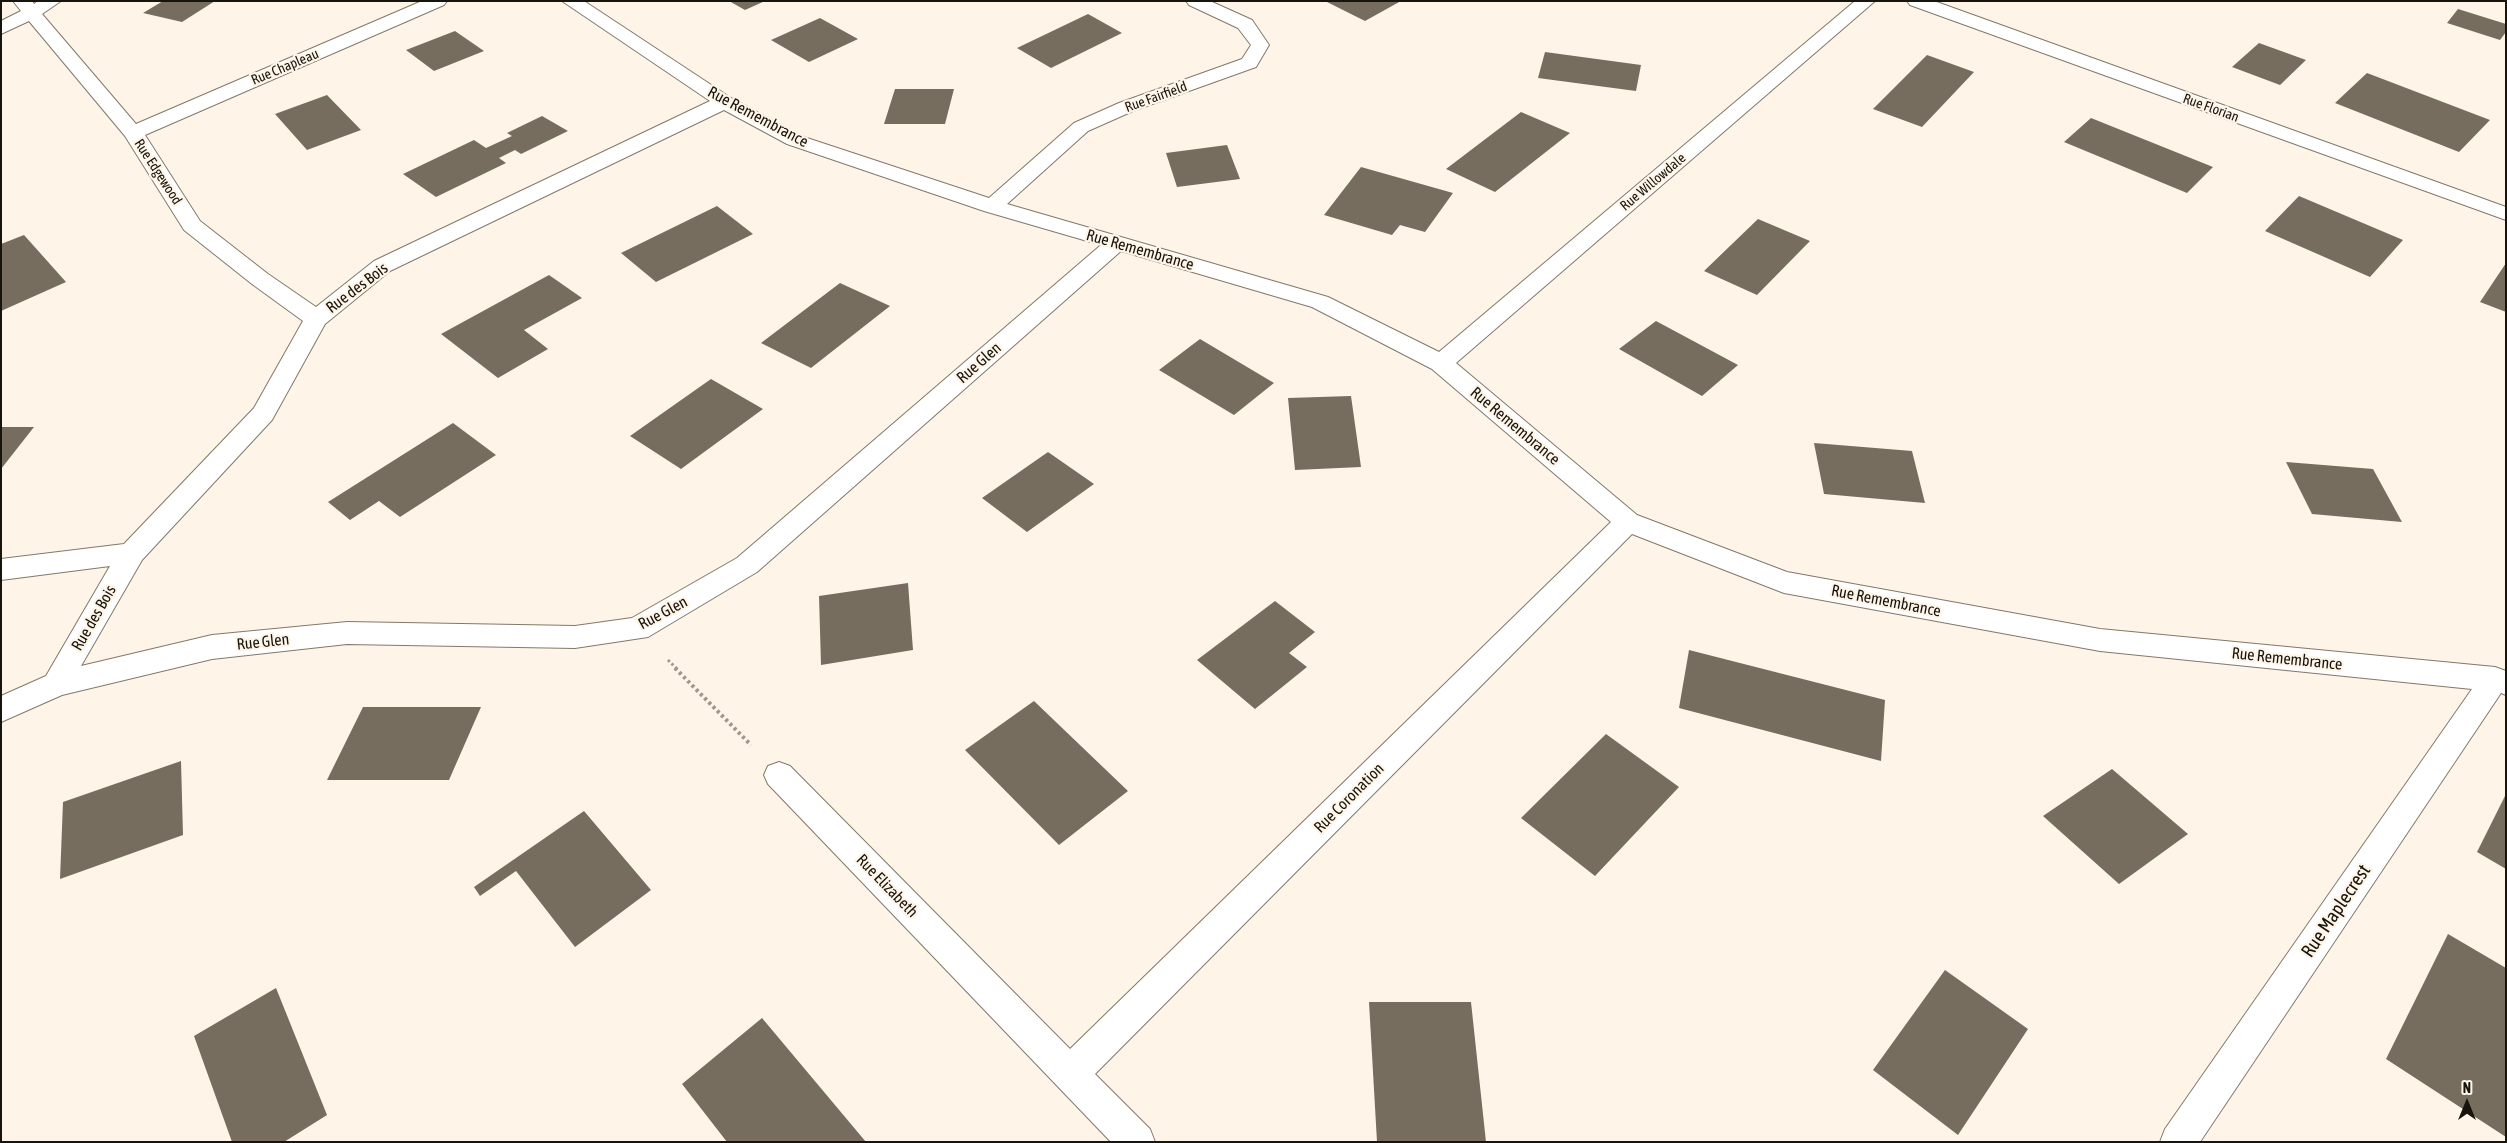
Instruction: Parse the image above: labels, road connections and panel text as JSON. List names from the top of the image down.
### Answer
{
  "streets": {
    "street": [
      "Rue Chapleau",
      "Rue Fairfield",
      "Rue Florian",
      "Rue Remembrance",
      "Rue Edgewood",
      "Rue Willowdale",
      "Rue des Bois",
      "Rue Glen",
      "Rue Coronation",
      "Rue Elizabeth",
      "Rue Maplecrest"
    ]
  },
  "crossings": [
    ["Rue Chapleau", "Rue Edgewood"],
    ["Rue Fairfield", "Rue Remembrance"],
    ["Rue Remembrance", "Rue Willowdale"],
    ["Rue Remembrance", "Rue des Bois"],
    ["Rue Remembrance", "Rue Glen"],
    ["Rue Remembrance", "Rue Coronation"],
    ["Rue Remembrance", "Rue Maplecrest"],
    ["Rue Edgewood", "Rue des Bois"],
    ["Rue des Bois", "Rue Glen"],
    ["Rue Coronation", "Rue Elizabeth"]
  ],
  "north": "top"
}
